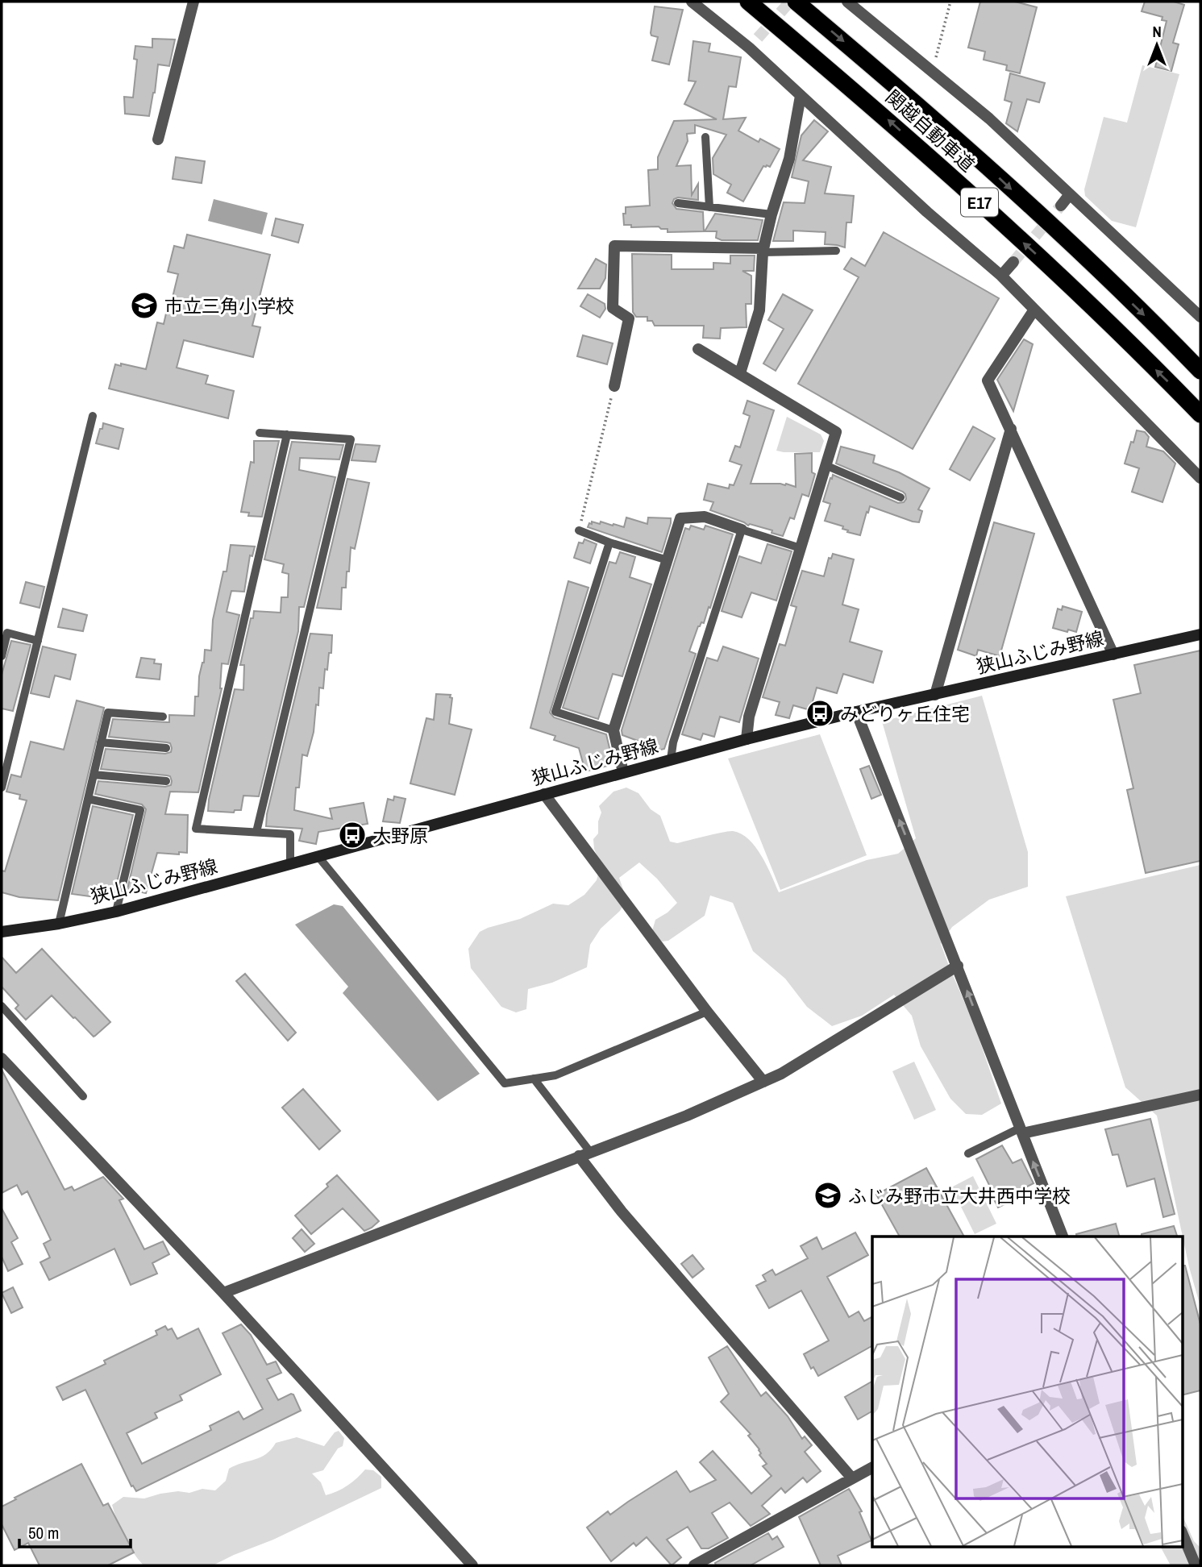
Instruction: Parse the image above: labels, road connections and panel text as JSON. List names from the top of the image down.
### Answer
{
  "streets": {
    "highway": ["関越自動車道", "E17"],
    "main road": ["狭山ふじみ野線"]
  },
  "places": {
    "school or university": ["市立三角小学校", "ふじみ野市立大井西中学校"],
    "bus stop": ["みどりヶ丘住宅", "大野原"]
  },
  "scale_bar": "50 m",
  "north": "top"
}
